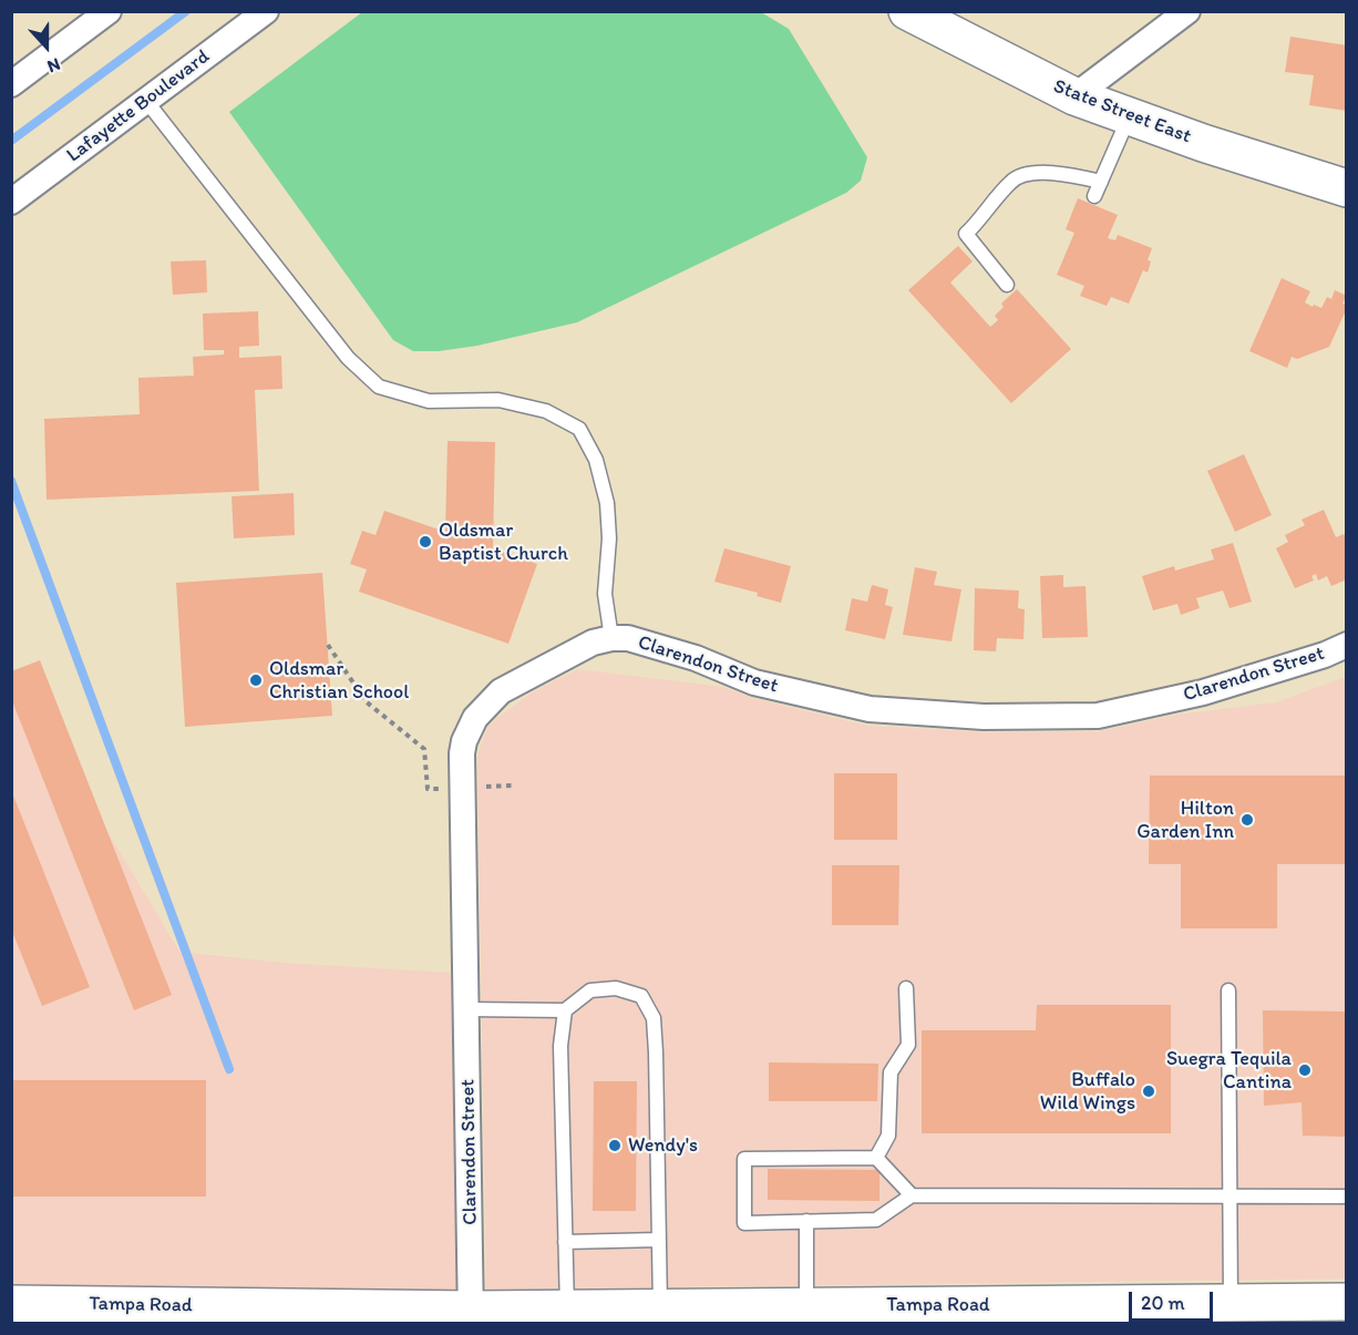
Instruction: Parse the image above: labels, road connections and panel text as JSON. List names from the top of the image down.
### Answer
{
  "streets": {
    "main road": ["State Street East", "Tampa Road"],
    "street": ["Lafayette Boulevard", "Clarendon Street"]
  },
  "crossings": [
    ["Clarendon Street", "Tampa Road"]
  ],
  "places": [
    "Oldsmar Baptist Church",
    "Oldsmar Christian School",
    "Hilton Garden Inn",
    "Suegra Tequila Cantina",
    "Buffalo Wild Wings",
    "Wendy's"
  ],
  "scale_bar": "20 m",
  "north": "bottom"
}
